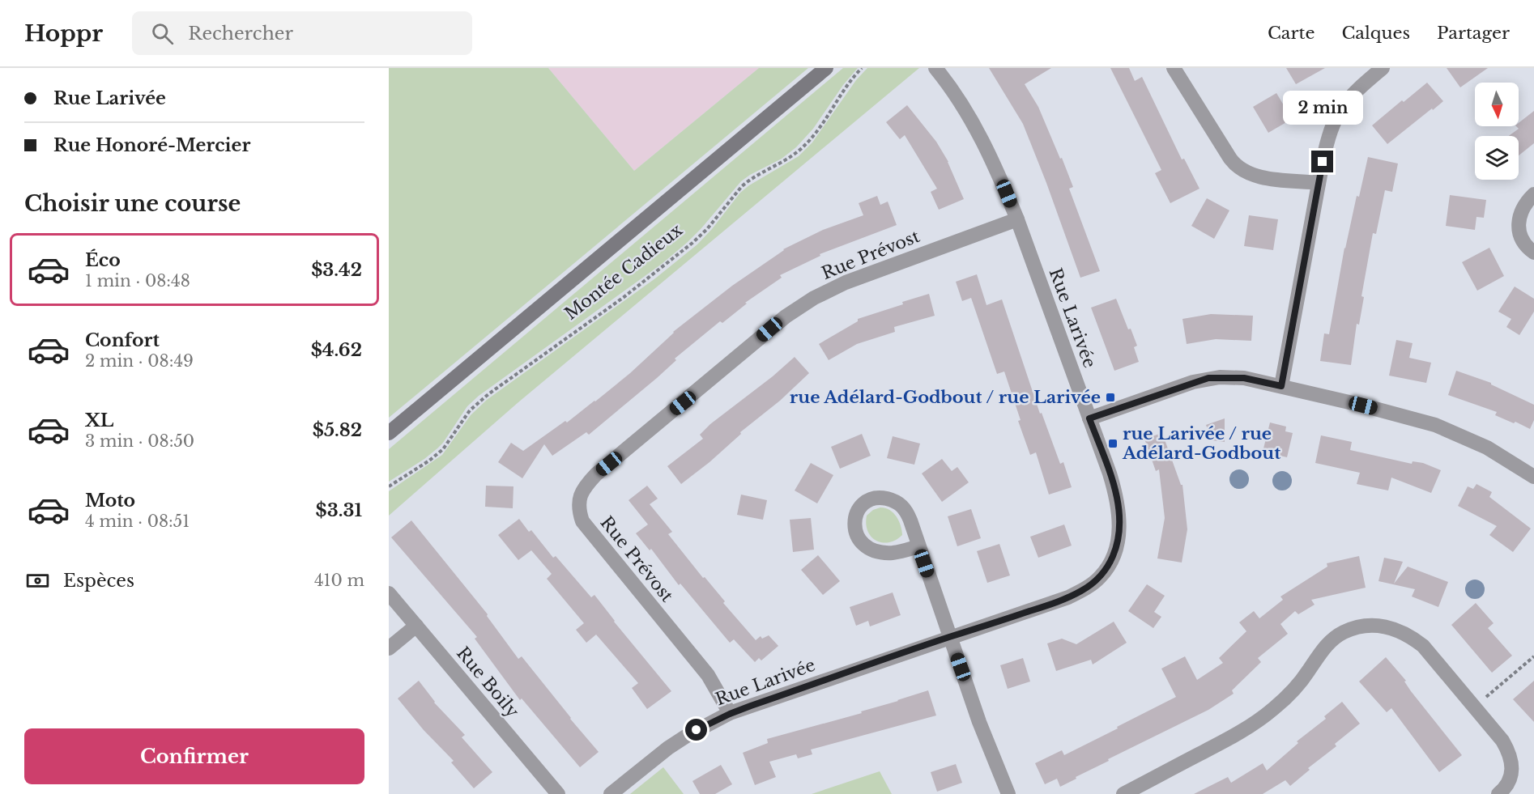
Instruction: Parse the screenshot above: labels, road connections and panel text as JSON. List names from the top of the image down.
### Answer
{
  "streets": {
    "street": [
      "Rue Prévost",
      "Montée Cadieux",
      "Rue Larivée",
      "Rue Boily"
    ]
  },
  "crossings": [
    ["Rue Prévost", "Rue Larivée"]
  ],
  "places": {
    "transit": ["rue Adélard-Godbout / rue Larivée", "rue Larivée / rue Adélard-Godbout"]
  },
  "north": "bottom",
  "page": {
    "header": "Hoppr",
    "search": "Rechercher",
    "nav": ["Carte", "Calques", "Partager"],
    "banner": ["Rue Larivée", "Rue Honoré-Mercier"],
    "bubble": "2 min",
    "heading": "Choisir une course",
    "list": [
      {
        "name": "Éco",
        "note": "1 min · 08:48",
        "value": "$3.42"
      },
      {
        "name": "Confort",
        "note": "2 min · 08:49",
        "value": "$4.62"
      },
      {
        "name": "XL",
        "note": "3 min · 08:50",
        "value": "$5.82"
      },
      {
        "name": "Moto",
        "note": "4 min · 08:51",
        "value": "$3.31"
      }
    ],
    "pay": ["Espèces", "410 m"],
    "buttons": "Confirmer"
  }
}
